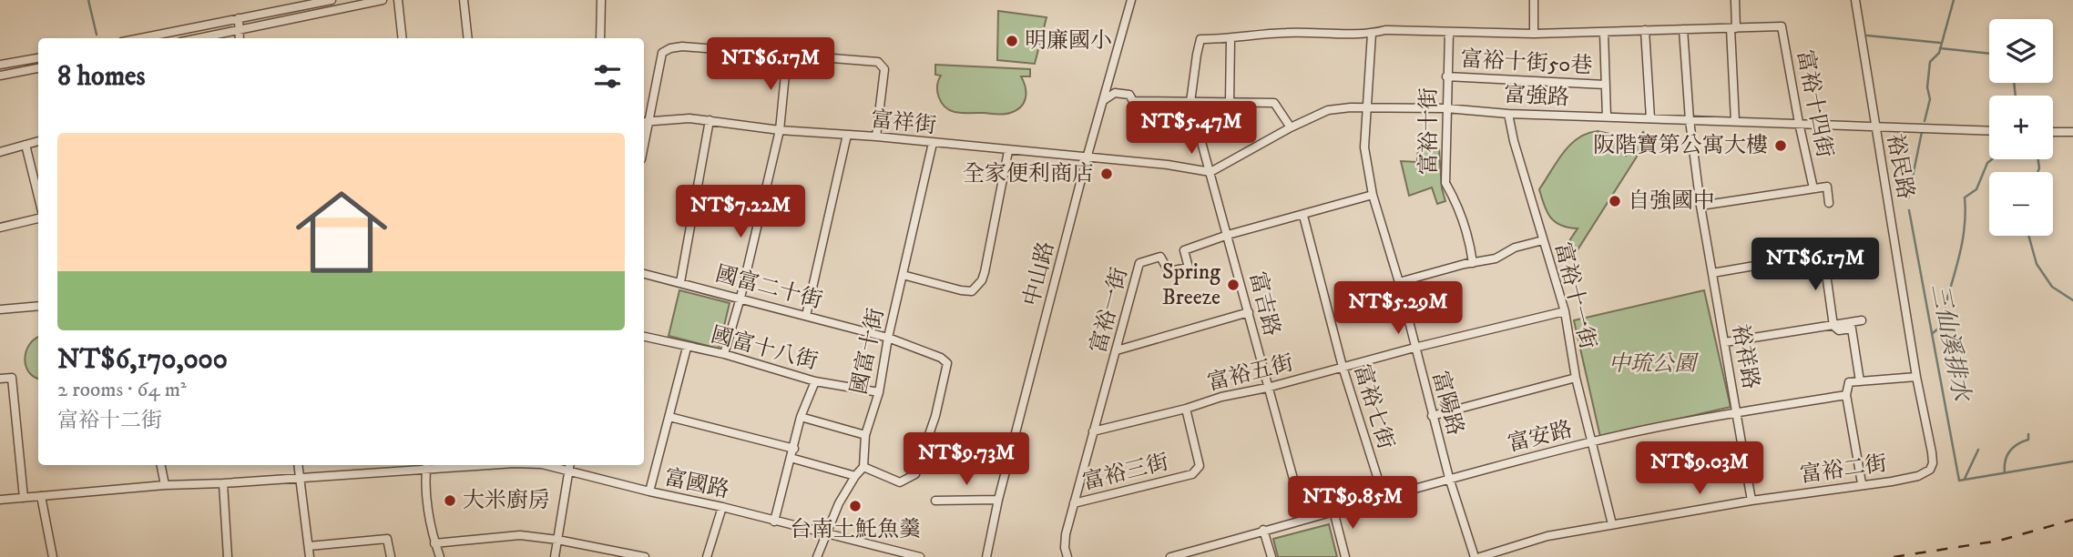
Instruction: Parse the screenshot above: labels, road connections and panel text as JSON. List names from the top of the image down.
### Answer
{
  "streets": {
    "street": [
      "富裕十街50巷",
      "富強路",
      "富裕十四街",
      "富祥街",
      "富裕十街",
      "裕民路",
      "中山路",
      "國富二十街",
      "富裕十一街",
      "富吉路",
      "富裕一街",
      "國富十八街",
      "國富十街",
      "裕祥路",
      "富裕五街",
      "富陽路",
      "富裕七街",
      "富安路",
      "富裕二街",
      "富裕三街",
      "富國路"
    ]
  },
  "crossings": [
    ["富裕十街50巷", "富裕十街"],
    ["富強路", "富裕十四街"],
    ["富強路", "富裕十街"],
    ["富強路", "裕民路"],
    ["富強路", "富裕十一街"],
    ["富強路", "富吉路"],
    ["富強路", "裕祥路"],
    ["富強路", "富陽路"],
    ["富裕十四街", "裕祥路"],
    ["富祥街", "中山路"],
    ["富祥街", "國富十街"],
    ["裕民路", "富裕二街"],
    ["國富二十街", "國富十街"],
    ["富裕十一街", "富裕五街"],
    ["富裕十一街", "富安路"],
    ["富裕十一街", "富裕二街"],
    ["富吉路", "富裕一街"],
    ["富吉路", "富裕五街"],
    ["富吉路", "富安路"],
    ["富裕一街", "富裕五街"],
    ["富裕一街", "富陽路"],
    ["富裕一街", "富裕七街"],
    ["富裕一街", "富裕三街"],
    ["國富十八街", "國富十街"],
    ["裕祥路", "富安路"],
    ["裕祥路", "富裕二街"],
    ["富裕五街", "富陽路"],
    ["富裕五街", "富裕七街"],
    ["富裕五街", "富裕三街"],
    ["富陽路", "富安路"],
    ["富裕七街", "富安路"]
  ],
  "water": ["三仙溪排水"],
  "parks": ["中琉公園"],
  "places": [
    "明廉國小",
    "阪階寶第公寓大樓",
    "全家便利商店",
    "自強國中",
    "Spring Breeze",
    "大米廚房",
    "台南土魠魚羹"
  ],
  "page": {
    "map_buttons": ["+", "−"],
    "price": [
      "NT$6.17M",
      "NT$5.47M",
      "NT$7.22M",
      "NT$6.17M",
      "NT$5.29M",
      "NT$9.73M",
      "NT$9.03M",
      "NT$9.85M"
    ],
    "heading": "8 homes",
    "list": [
      {
        "name": "NT$6,170,000",
        "note": "2 rooms · 64 m² · 富裕十二街"
      }
    ]
  }
}
